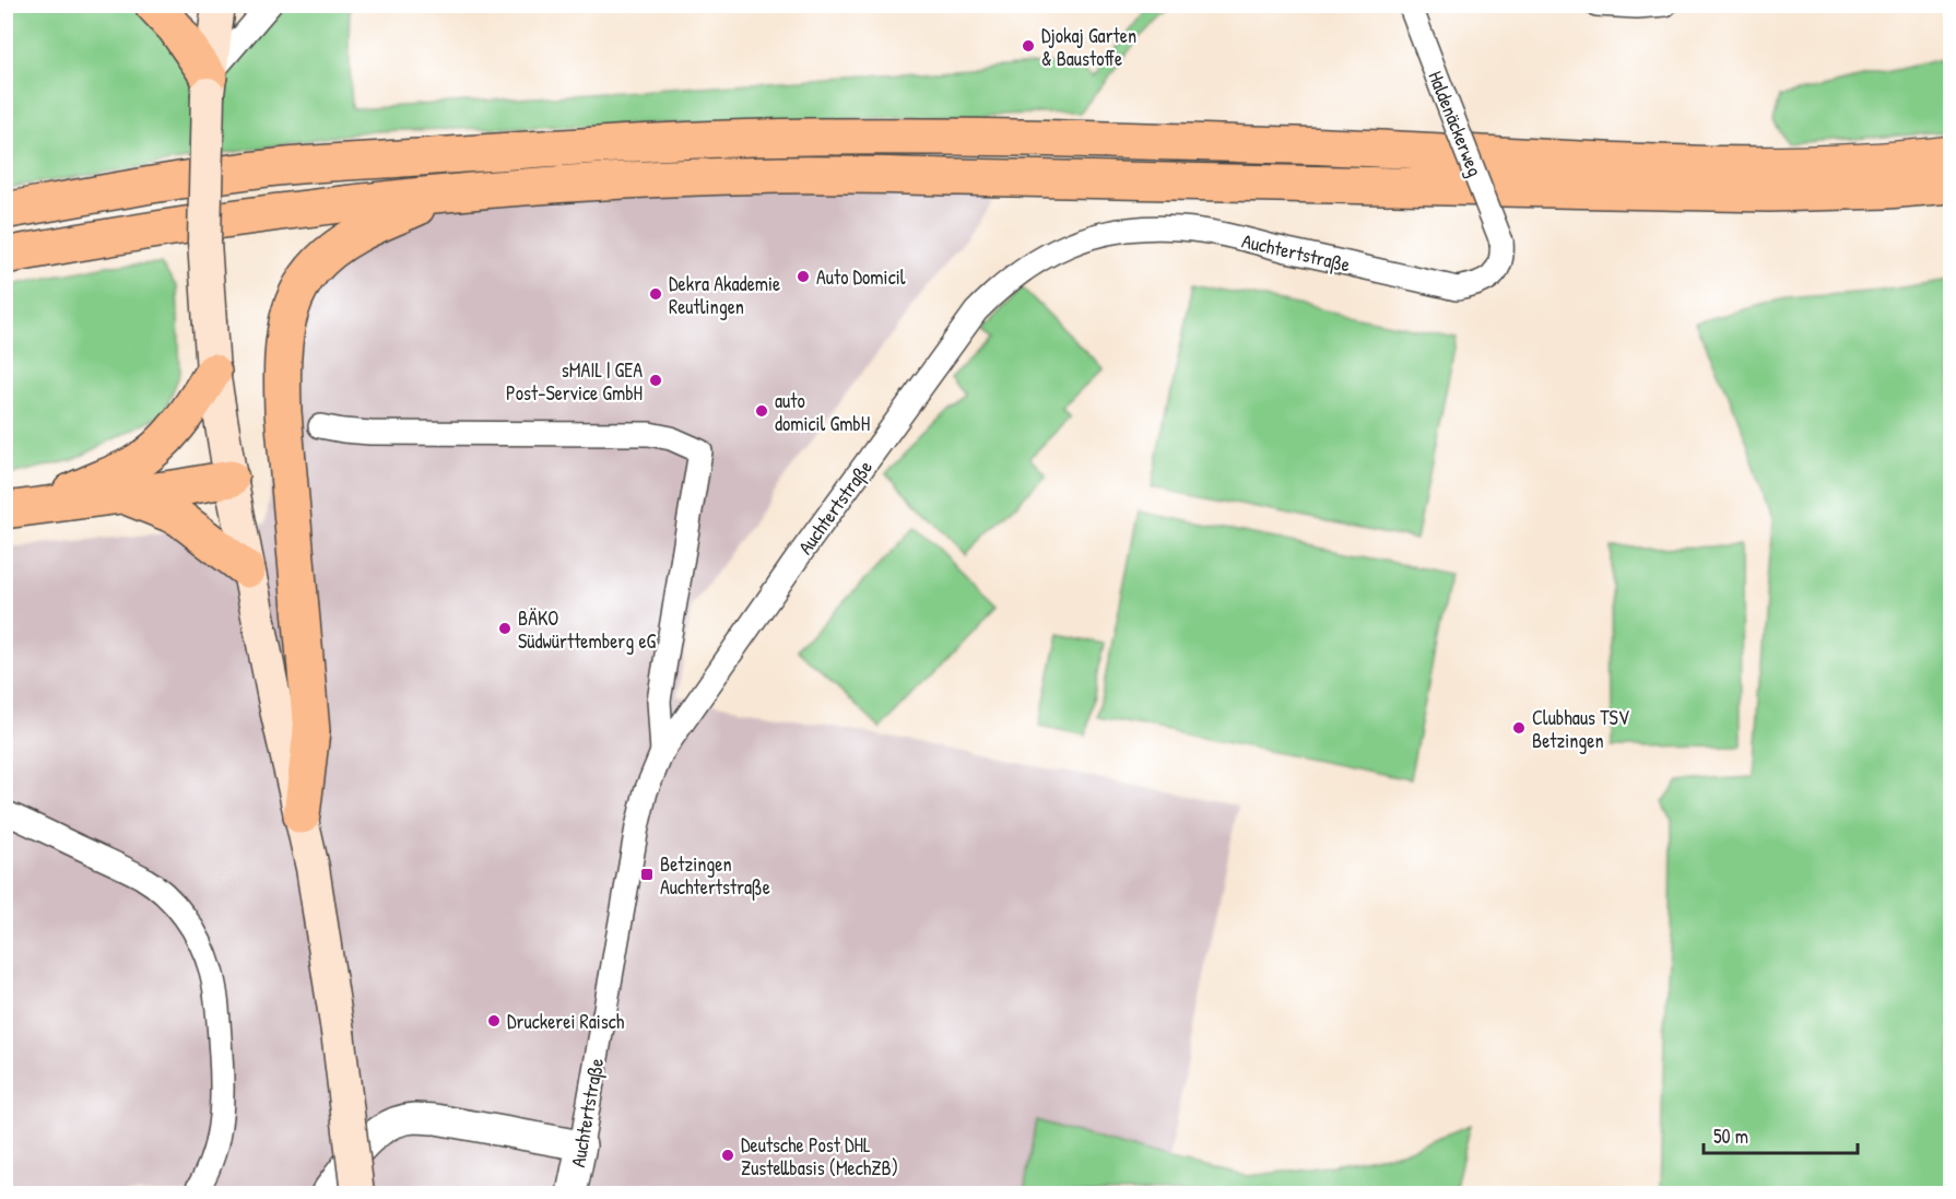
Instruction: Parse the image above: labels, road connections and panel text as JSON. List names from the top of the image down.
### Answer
{
  "streets": {
    "street": ["Haldenäckerweg", "Auchtertstraße"]
  },
  "crossings": [
    ["Haldenäckerweg", "Auchtertstraße"]
  ],
  "places": {
    "other": [
      "Djokaj Garten & Baustoffe",
      "Auto Domicil",
      "Dekra Akademie Reutlingen",
      "sMAIL | GEA Post-Service GmbH",
      "auto domicil GmbH",
      "BÄKO Südwürttemberg eG",
      "Clubhaus TSV Betzingen",
      "Druckerei Raisch",
      "Deutsche Post DHL Zustellbasis (MechZB)"
    ],
    "transit": ["Betzingen Auchtertstraße"]
  },
  "scale_bar": "50 m"
}
